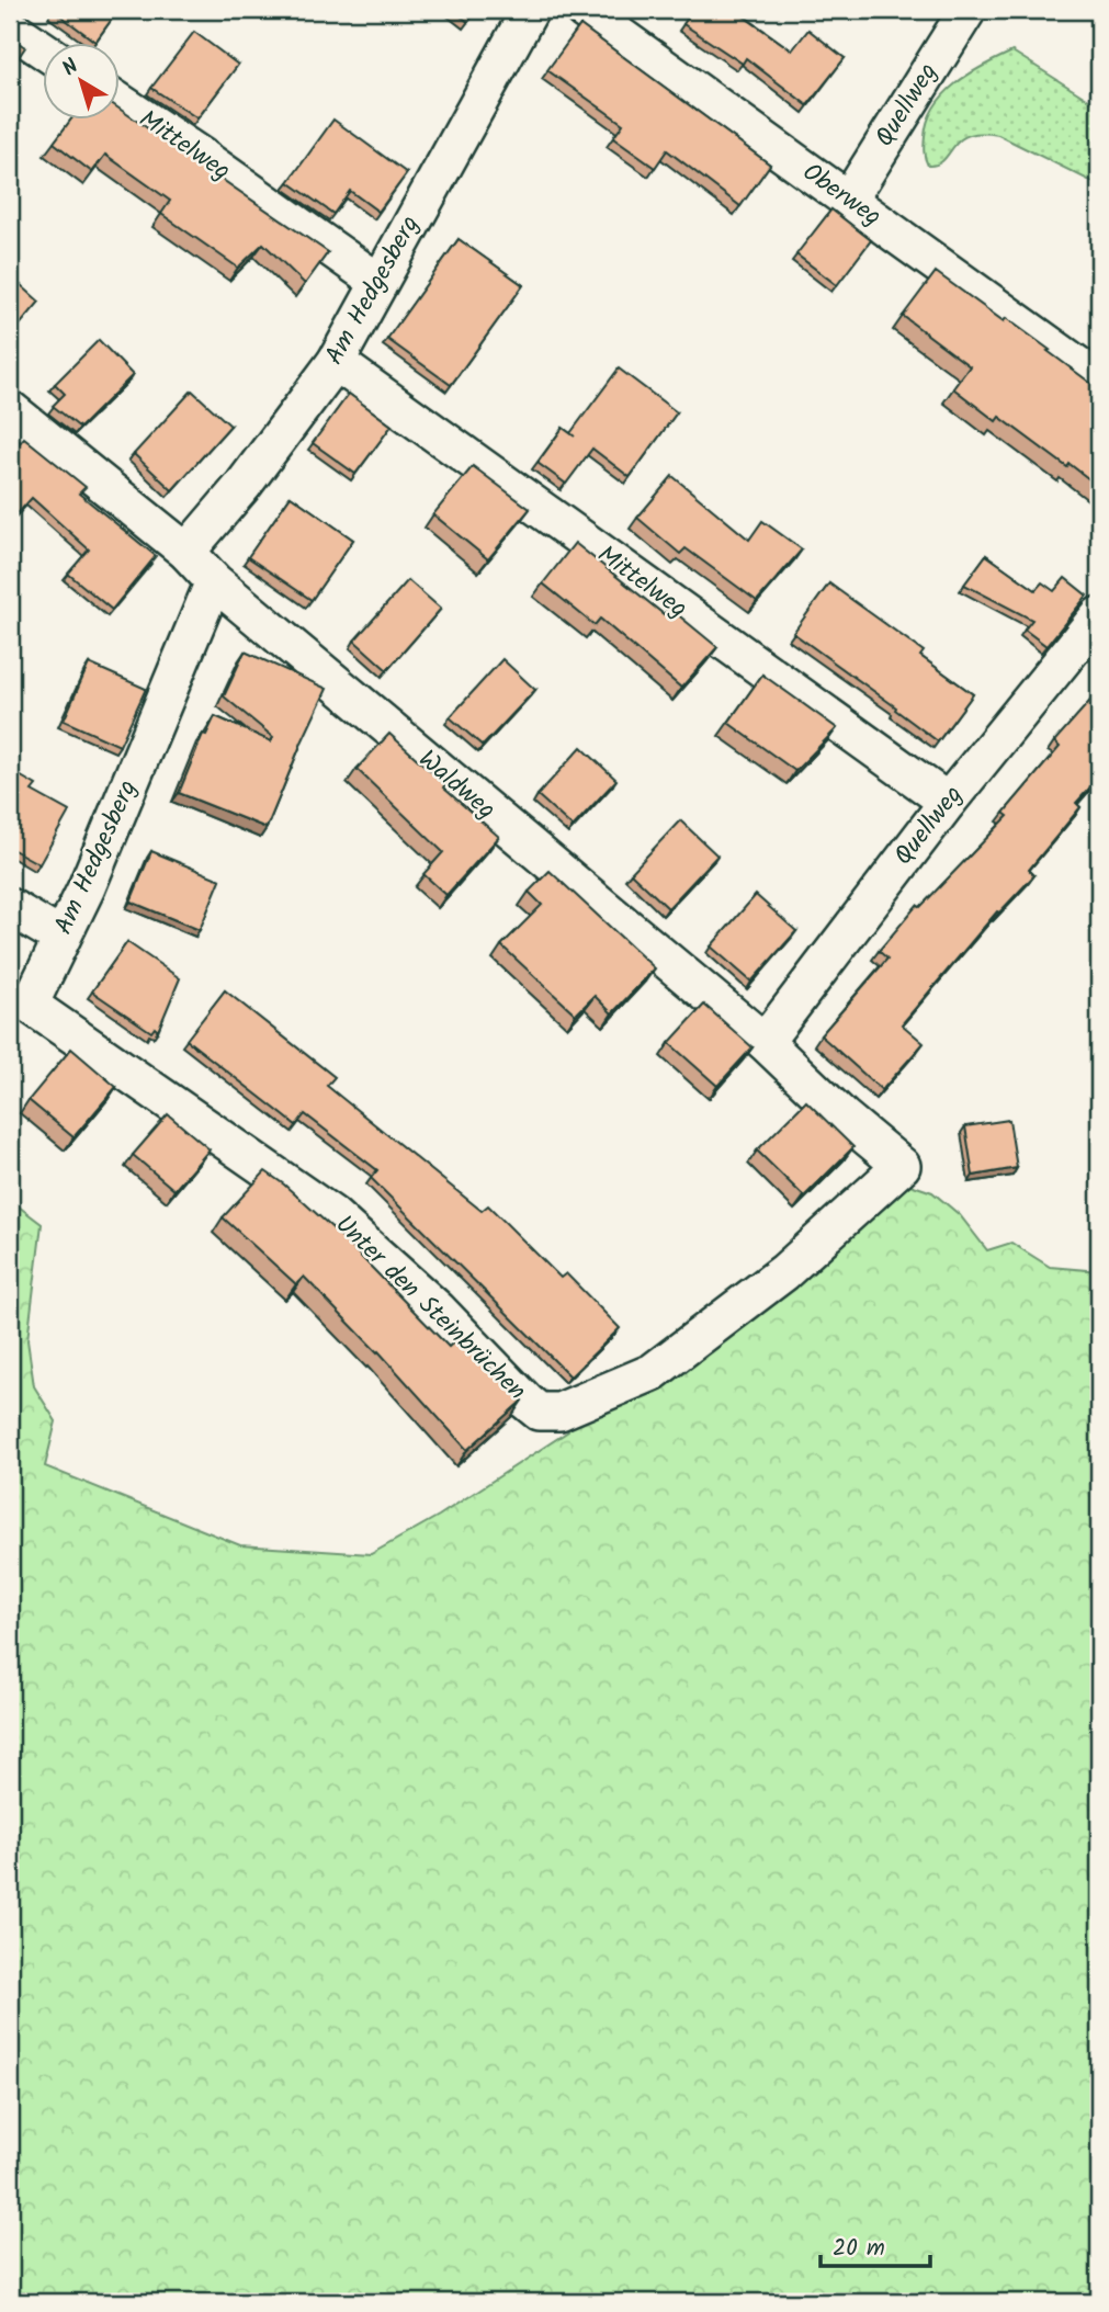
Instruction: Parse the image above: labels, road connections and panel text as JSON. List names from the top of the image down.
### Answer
{
  "streets": {
    "street": [
      "Quellweg",
      "Mittelweg",
      "Oberweg",
      "Am Hedgesberg",
      "Waldweg",
      "Unter den Steinbrüchen"
    ]
  },
  "crossings": [
    ["Quellweg", "Mittelweg"],
    ["Quellweg", "Oberweg"],
    ["Quellweg", "Waldweg"],
    ["Mittelweg", "Am Hedgesberg"],
    ["Am Hedgesberg", "Waldweg"],
    ["Am Hedgesberg", "Unter den Steinbrüchen"],
    ["Waldweg", "Unter den Steinbrüchen"]
  ],
  "scale_bar": "20 m",
  "north": "top left"
}
